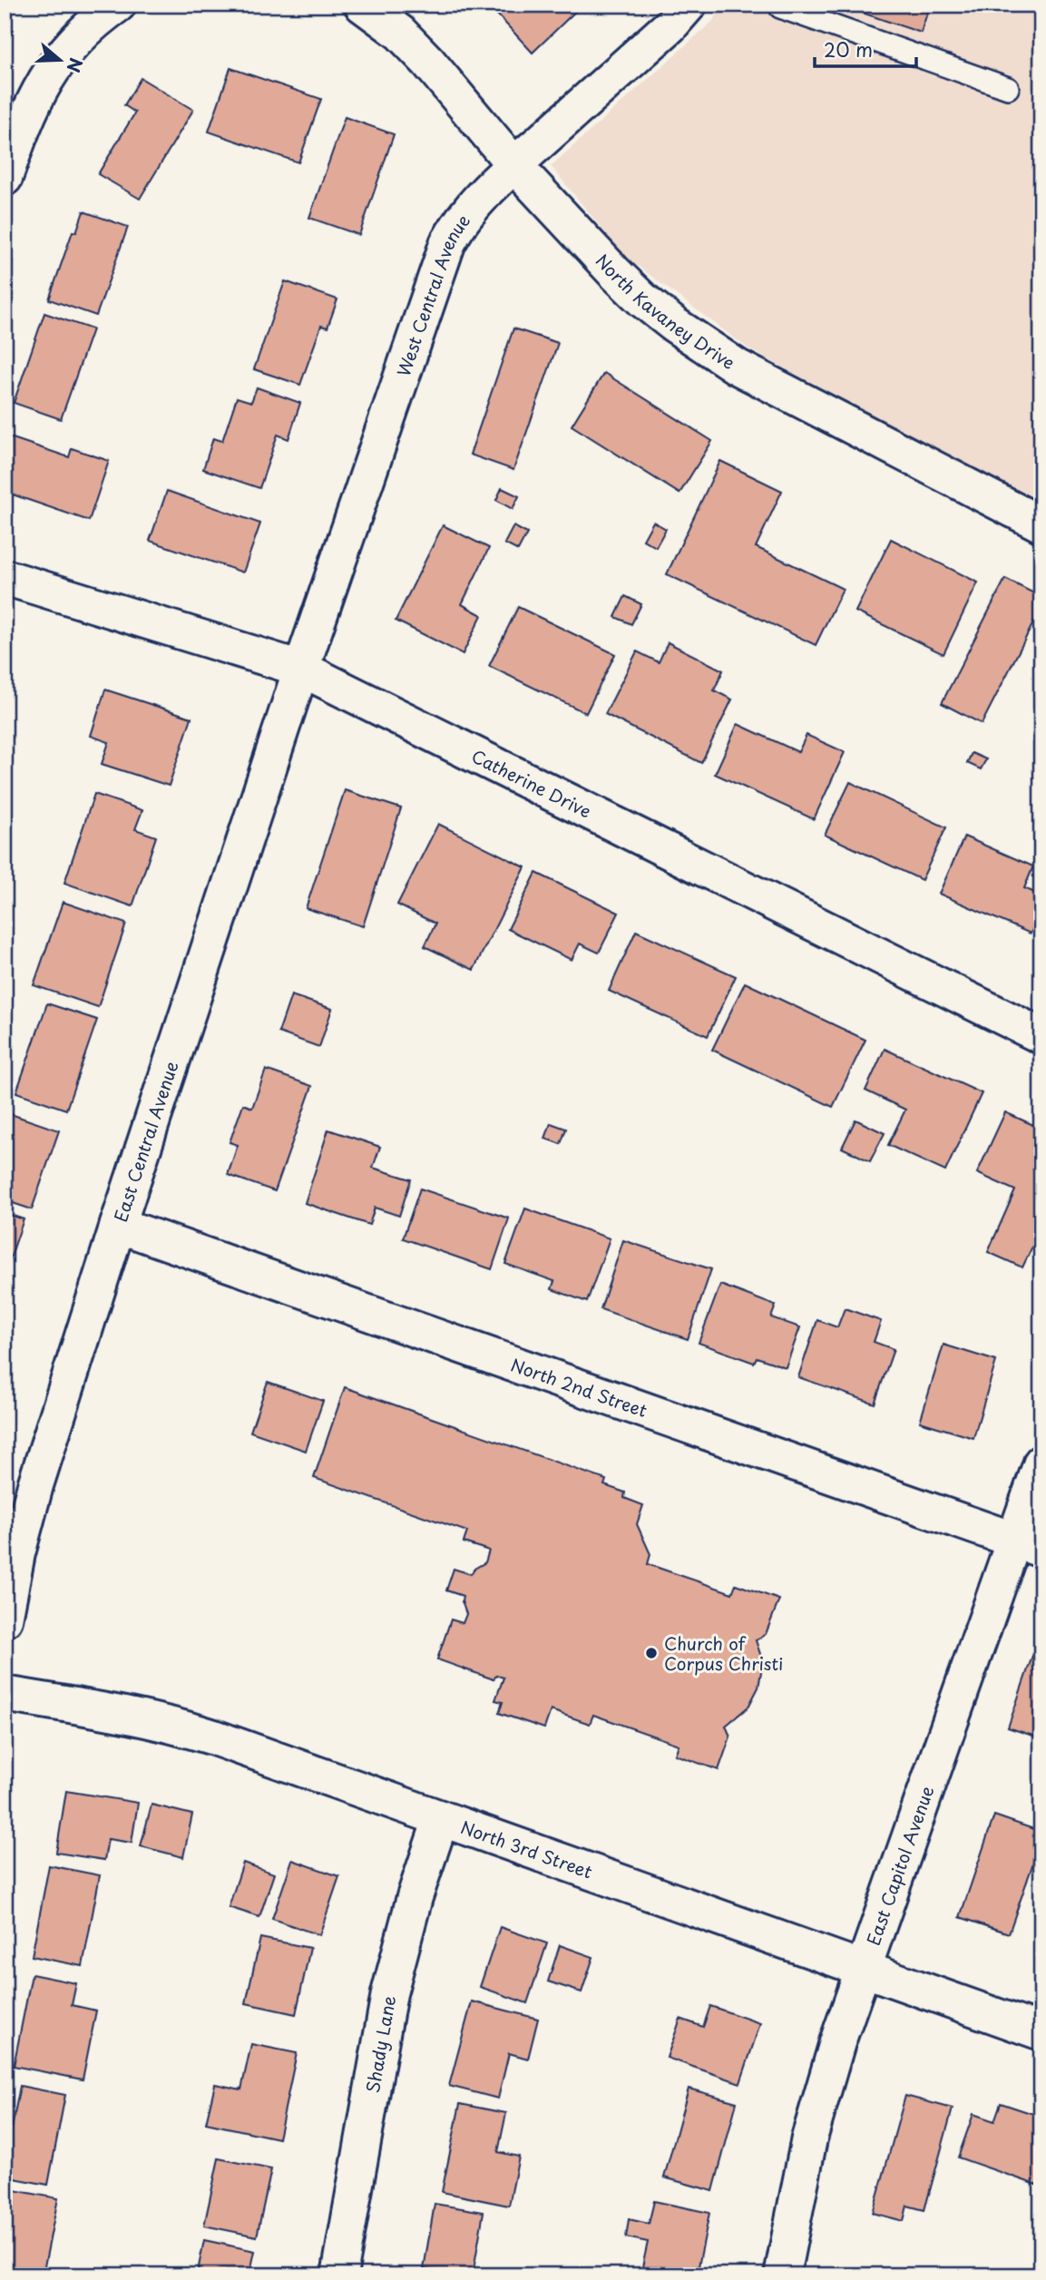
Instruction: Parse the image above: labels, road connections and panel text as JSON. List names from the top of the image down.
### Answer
{
  "streets": {
    "street": [
      "West Central Avenue",
      "North Kavaney Drive",
      "Catherine Drive",
      "East Central Avenue",
      "North 2nd Street",
      "North 3rd Street",
      "East Capitol Avenue",
      "Shady Lane"
    ]
  },
  "crossings": [
    ["West Central Avenue", "North Kavaney Drive"],
    ["West Central Avenue", "Catherine Drive"],
    ["West Central Avenue", "East Central Avenue"],
    ["Catherine Drive", "East Central Avenue"],
    ["East Central Avenue", "North 2nd Street"],
    ["North 2nd Street", "East Capitol Avenue"],
    ["North 3rd Street", "East Capitol Avenue"],
    ["North 3rd Street", "Shady Lane"]
  ],
  "places": ["Church of Corpus Christi"],
  "scale_bar": "20 m",
  "north": "right"
}
